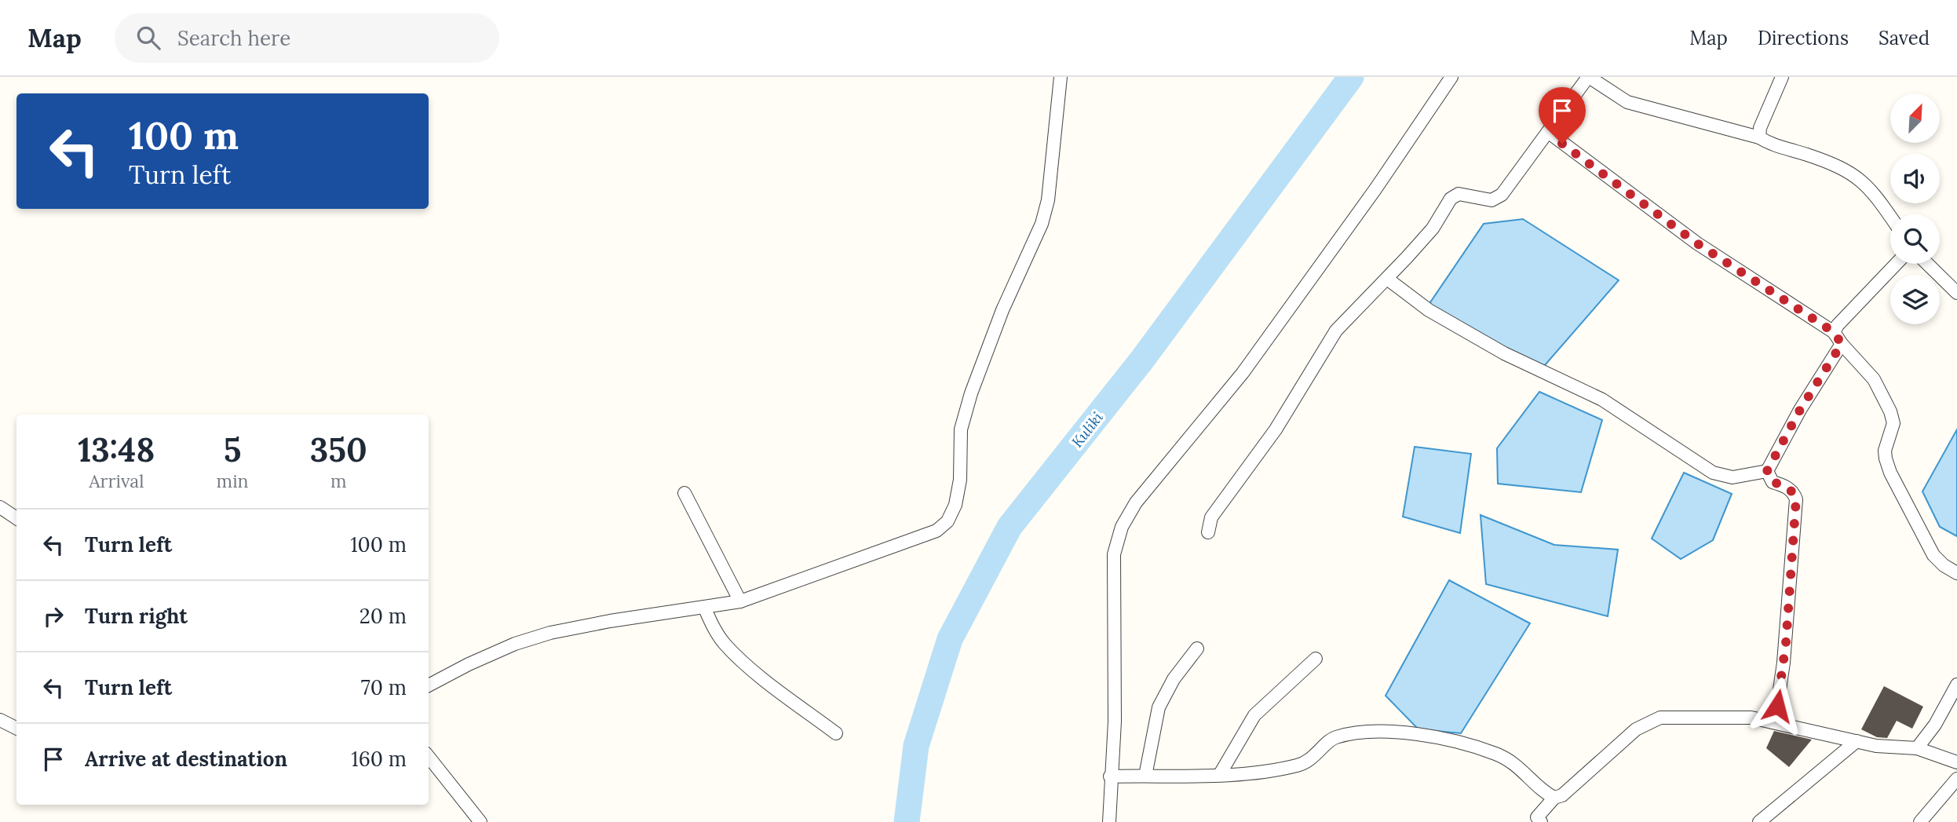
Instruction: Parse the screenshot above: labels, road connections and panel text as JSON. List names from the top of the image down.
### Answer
{
  "water": ["Kuliki"],
  "north": "top right",
  "page": {
    "header": "Map",
    "search": "Search here",
    "nav": ["Map", "Directions", "Saved"],
    "turn": ["100 m", "Turn left"],
    "eta": [
      "13:48",
      "Arrival",
      "5",
      "min",
      "350",
      "m"
    ],
    "list": [
      {
        "name": "Turn left",
        "value": "100 m"
      },
      {
        "name": "Turn right",
        "value": "20 m"
      },
      {
        "name": "Turn left",
        "value": "70 m"
      },
      {
        "name": "Arrive at destination",
        "value": "160 m"
      }
    ]
  }
}
